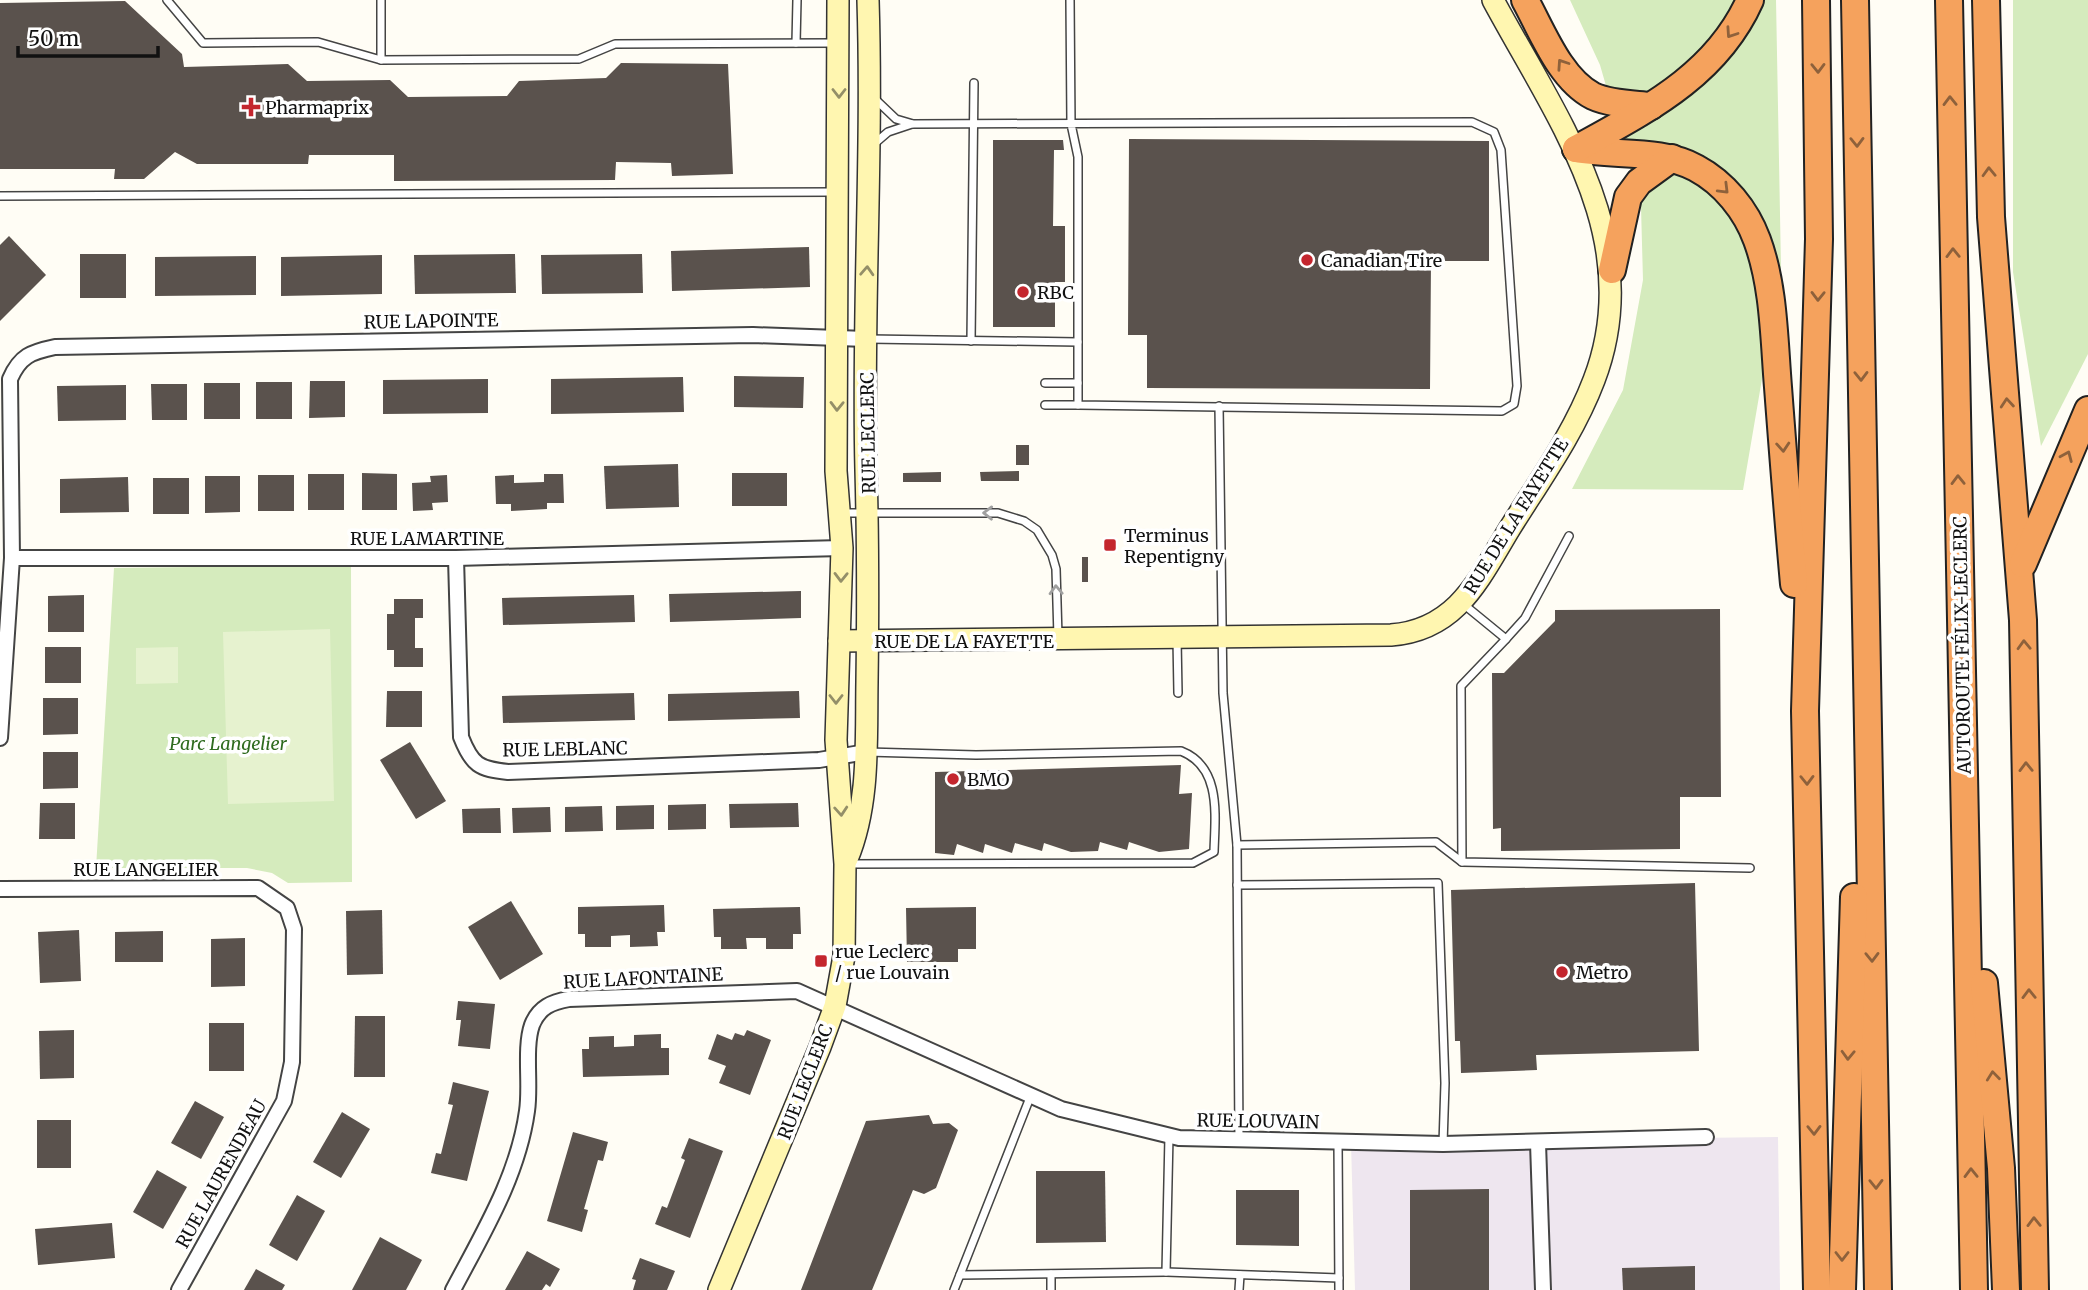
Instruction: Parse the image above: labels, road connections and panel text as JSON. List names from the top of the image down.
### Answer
{
  "streets": {
    "highway": ["AUTOROUTE FÉLIX-LECLERC"],
    "street": [
      "RUE LAPOINTE",
      "RUE LECLERC",
      "RUE DE LA FAYETTE",
      "RUE LAMARTINE",
      "RUE LEBLANC",
      "RUE LANGELIER",
      "RUE LAFONTAINE",
      "RUE LOUVAIN",
      "RUE LAURENDEAU"
    ]
  },
  "crossings": [
    ["RUE LAPOINTE", "RUE LECLERC"],
    ["RUE LAPOINTE", "RUE LAMARTINE"],
    ["RUE LECLERC", "RUE DE LA FAYETTE"],
    ["RUE LECLERC", "RUE LAMARTINE"],
    ["RUE LECLERC", "RUE LEBLANC"],
    ["RUE LECLERC", "RUE LAFONTAINE"],
    ["RUE LECLERC", "RUE LOUVAIN"],
    ["RUE LAMARTINE", "RUE LEBLANC"],
    ["RUE LANGELIER", "RUE LAURENDEAU"],
    ["RUE LAFONTAINE", "RUE LOUVAIN"]
  ],
  "parks": ["Parc Langelier"],
  "places": {
    "health": ["Pharmaprix"],
    "other": [
      "Canadian Tire",
      "RBC",
      "BMO",
      "Metro"
    ],
    "transit": ["Terminus Repentigny", "rue Leclerc / rue Louvain"]
  },
  "scale_bar": "50 m"
}
